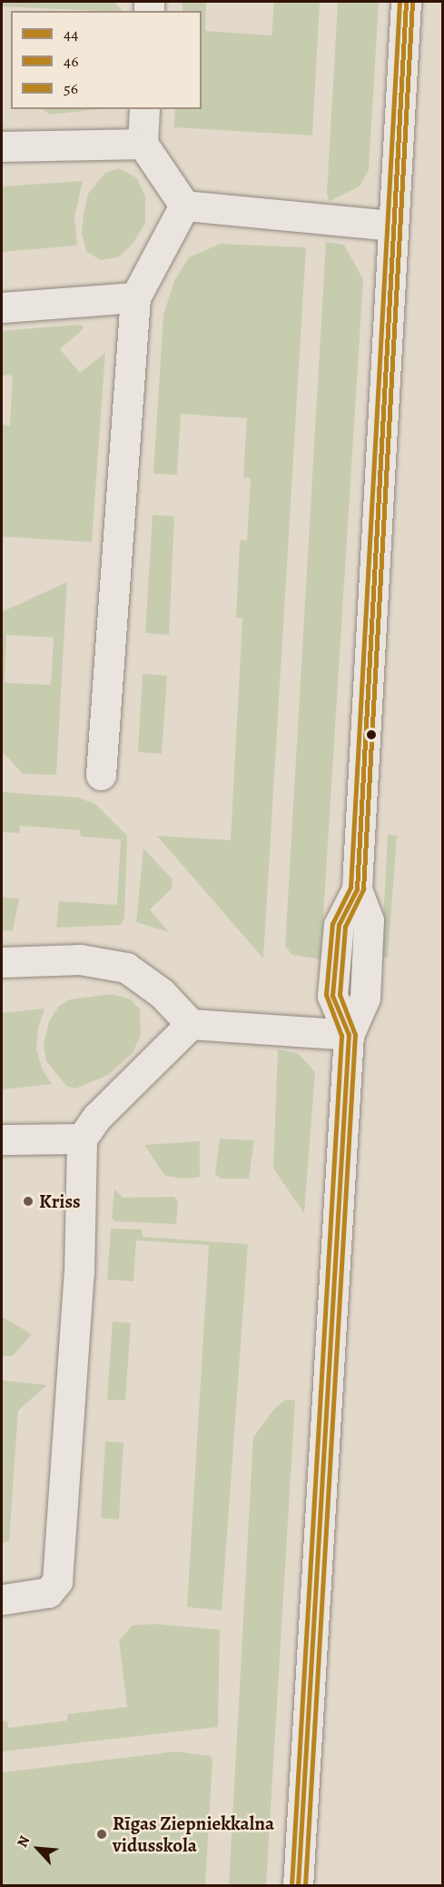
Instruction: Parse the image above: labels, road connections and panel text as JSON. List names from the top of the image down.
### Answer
{
  "places": ["Kriss", "Rīgas Ziepniekkalna vidusskola"],
  "lines": ["transit line 44", "transit line 46", "transit line 56"],
  "legend": ["44", "46", "56"],
  "north": "top left"
}
